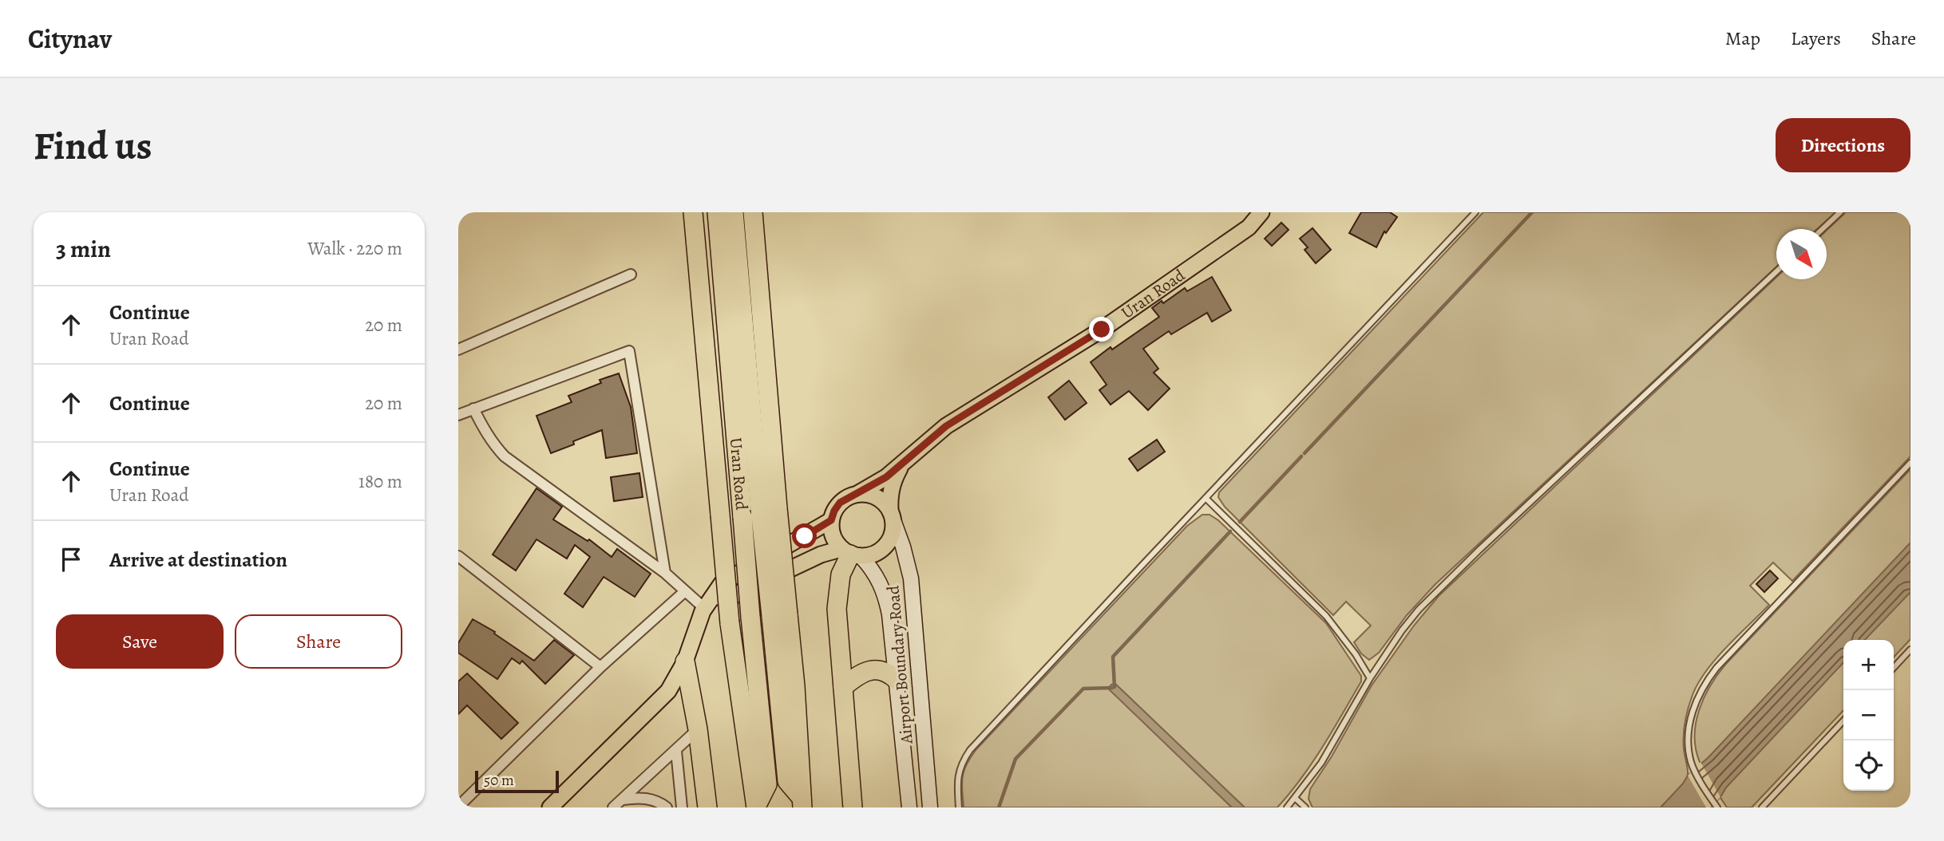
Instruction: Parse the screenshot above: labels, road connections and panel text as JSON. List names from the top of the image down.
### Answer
{
  "streets": {
    "highway": ["Uran Road"],
    "street": ["Airport Boundary Road"]
  },
  "crossings": [
    ["Uran Road", "Airport Boundary Road"]
  ],
  "scale_bar": "50 m",
  "north": "bottom right",
  "page": {
    "header": "Citynav",
    "nav": ["Map", "Layers", "Share"],
    "buttons": [
      "Directions",
      ["Save", "Share"]
    ],
    "title": "Find us",
    "heading": ["3 min", "Walk · 220 m"],
    "list": [
      ["Continue", "Uran Road", "20 m"],
      ["Continue", "20 m"],
      ["Continue", "Uran Road", "180 m"],
      "Arrive at destination"
    ],
    "map_buttons": ["+", "−"],
    "scale": "50 m"
  }
}
